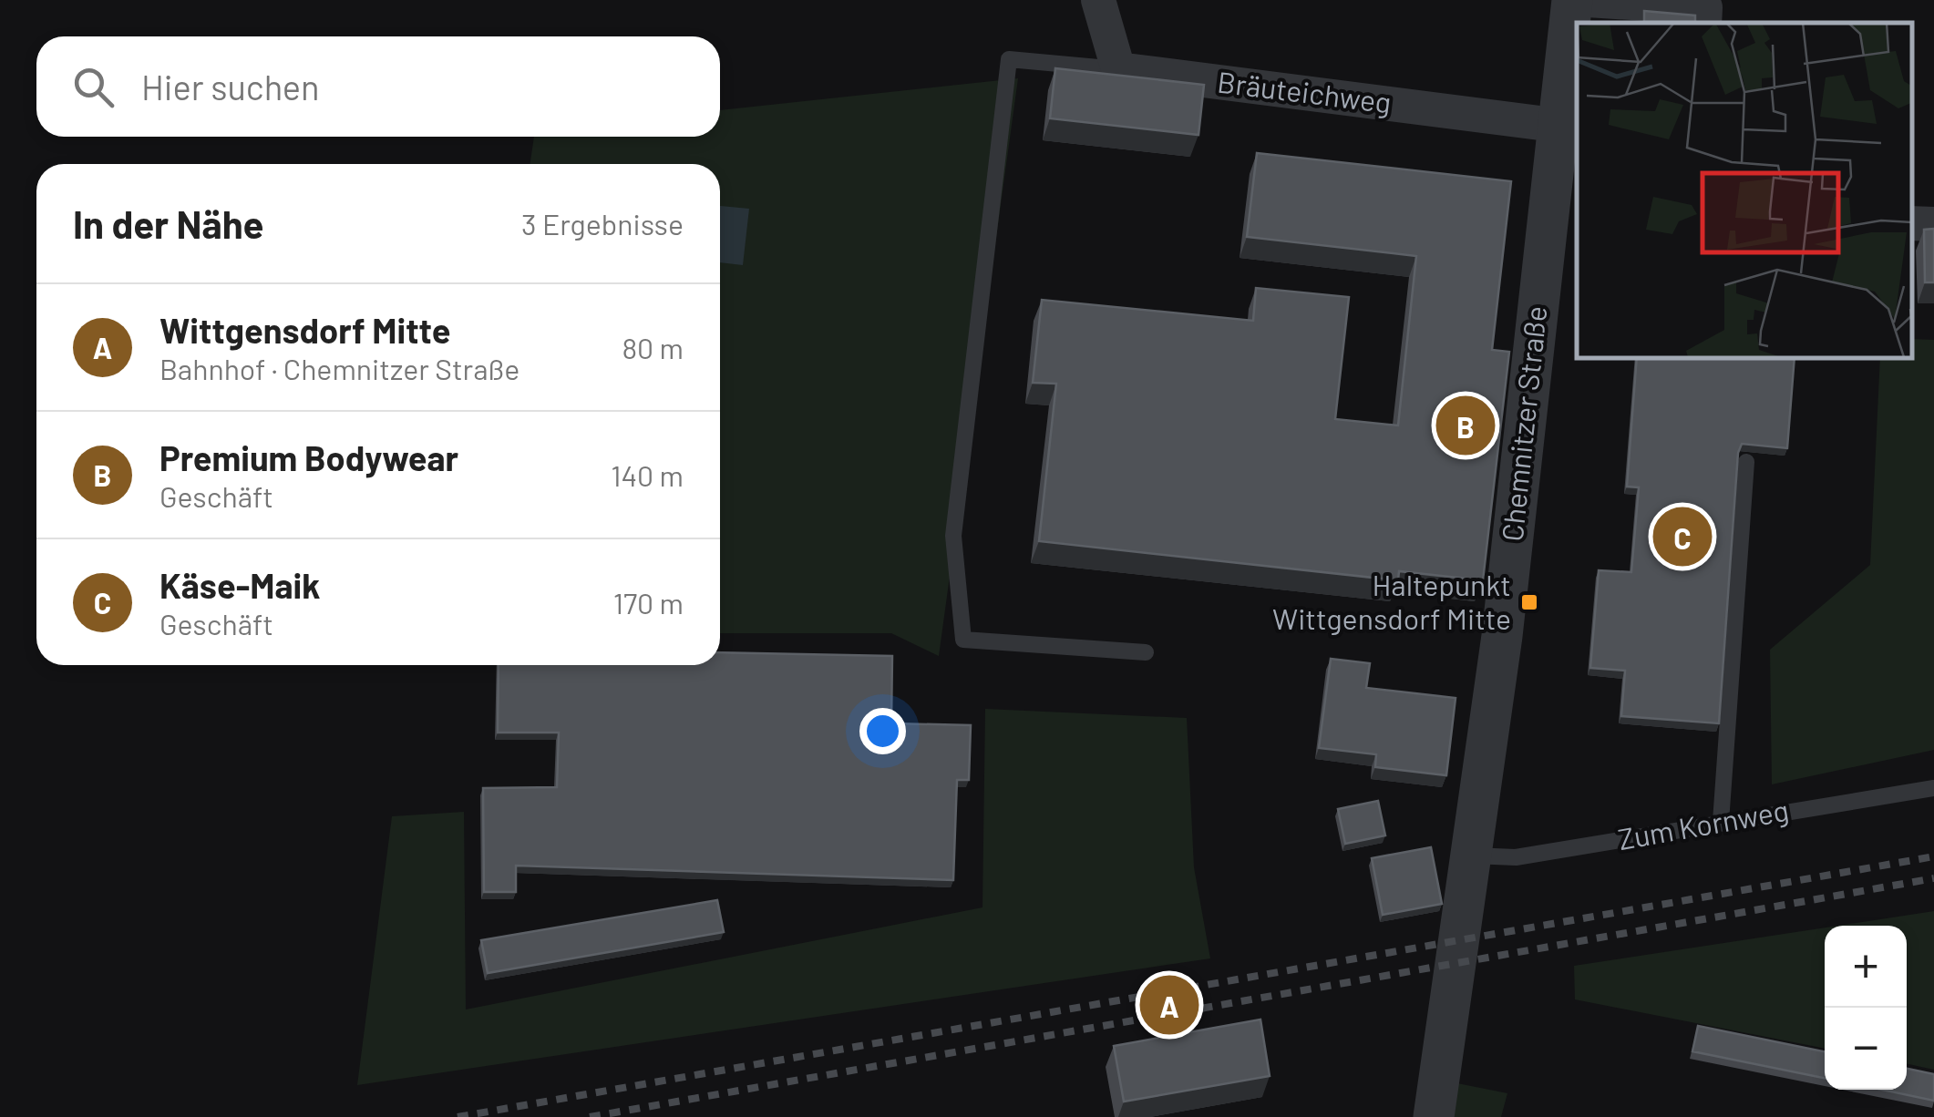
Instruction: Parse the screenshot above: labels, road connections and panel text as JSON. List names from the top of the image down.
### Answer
{
  "streets": {
    "street": ["Bräuteichweg", "Chemnitzer Straße"],
    "lane": ["Zum Kornweg"]
  },
  "crossings": [
    ["Bräuteichweg", "Chemnitzer Straße"],
    ["Chemnitzer Straße", "Zum Kornweg"]
  ],
  "places": {
    "transit": ["Haltepunkt Wittgensdorf Mitte"]
  },
  "page": {
    "search": "Hier suchen",
    "heading": ["In der Nähe", "3 Ergebnisse"],
    "list": [
      {
        "mark": "A",
        "name": "Wittgensdorf Mitte",
        "note": "Bahnhof · Chemnitzer Straße",
        "value": "80 m"
      },
      {
        "mark": "B",
        "name": "Premium Bodywear",
        "note": "Geschäft",
        "value": "140 m"
      },
      {
        "mark": "C",
        "name": "Käse-Maik",
        "note": "Geschäft",
        "value": "170 m"
      }
    ],
    "pins": ["B", "C", "A"],
    "map_buttons": ["+", "−"]
  }
}
